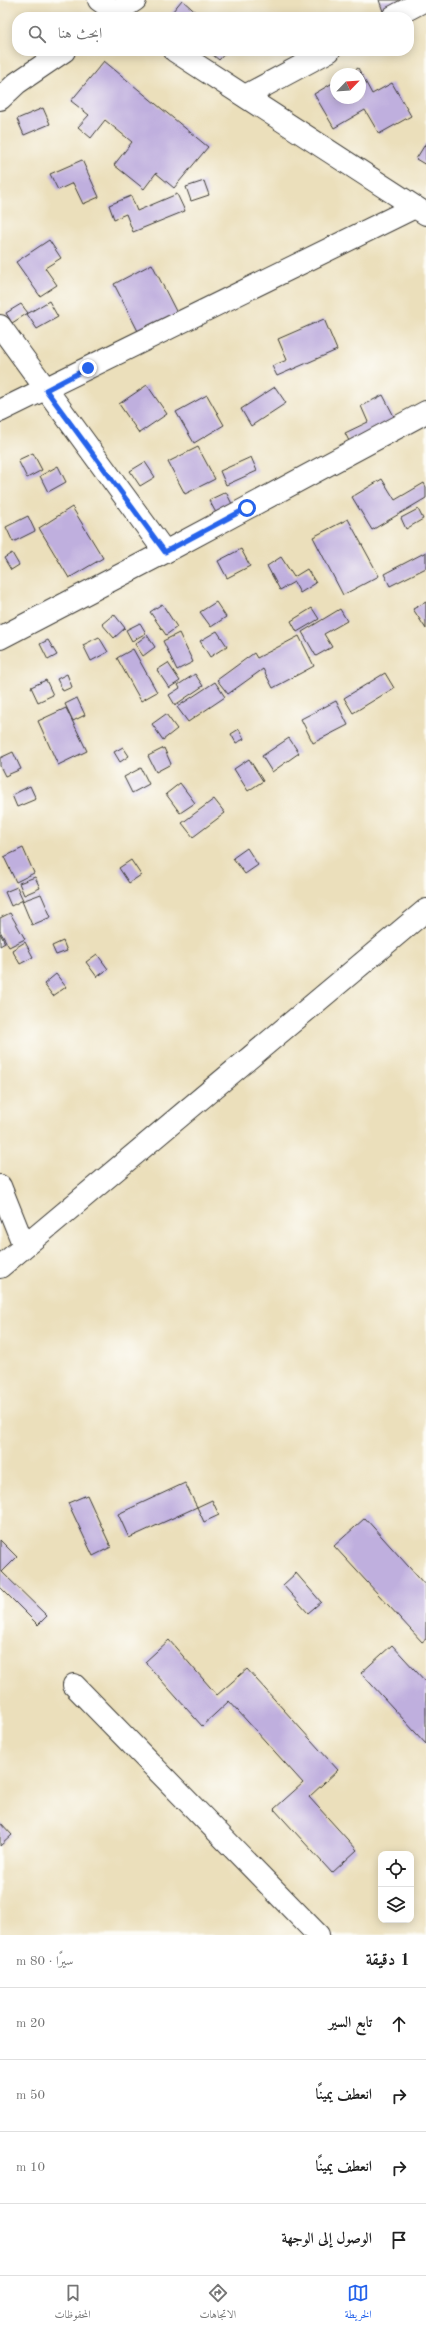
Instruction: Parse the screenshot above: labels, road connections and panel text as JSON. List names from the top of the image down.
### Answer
{
  "north": "top right",
  "page": {
    "search": "ابحث هنا",
    "heading": ["1 دقيقة", "سيرًا · 80 m"],
    "list": [
      ["تابع السير", "20 m"],
      ["انعطف يمينًا", "50 m"],
      ["انعطف يمينًا", "10 m"],
      "الوصول إلى الوجهة"
    ],
    "nav": ["الخريطة", "الاتجاهات", "المحفوظات"]
  }
}
